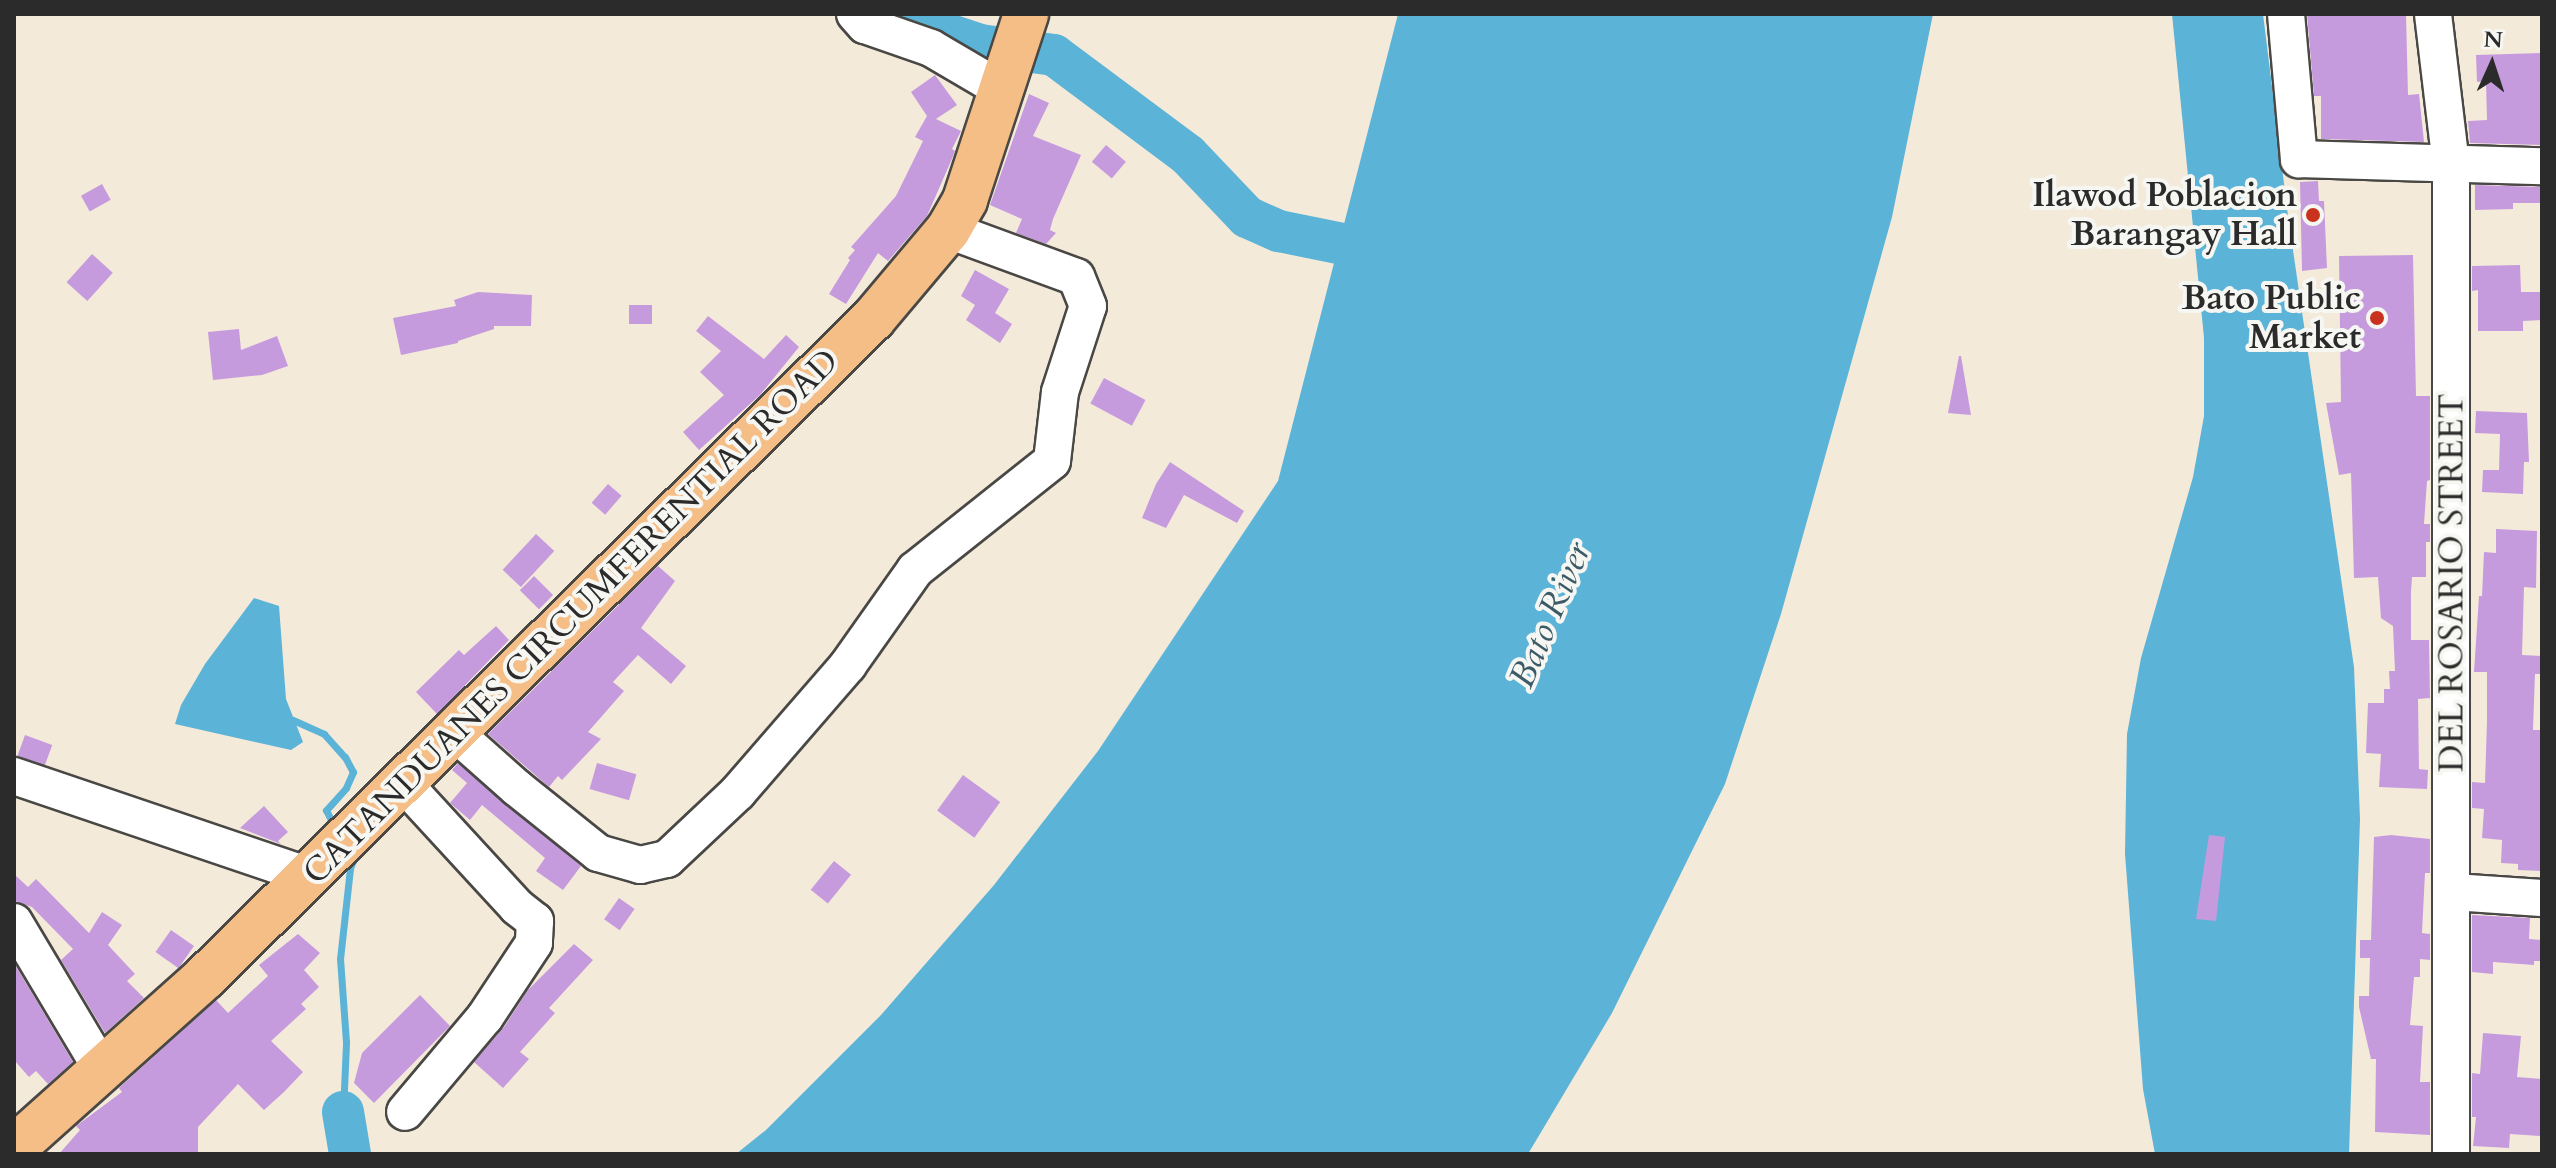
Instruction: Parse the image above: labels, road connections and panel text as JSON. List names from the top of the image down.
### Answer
{
  "streets": {
    "main road": ["CATANDUANES CIRCUMFERENTIAL ROAD"],
    "street": ["DEL ROSARIO STREET"]
  },
  "water": ["Bato River"],
  "places": ["Ilawod Poblacion Barangay Hall", "Bato Public Market"],
  "north": "top"
}
